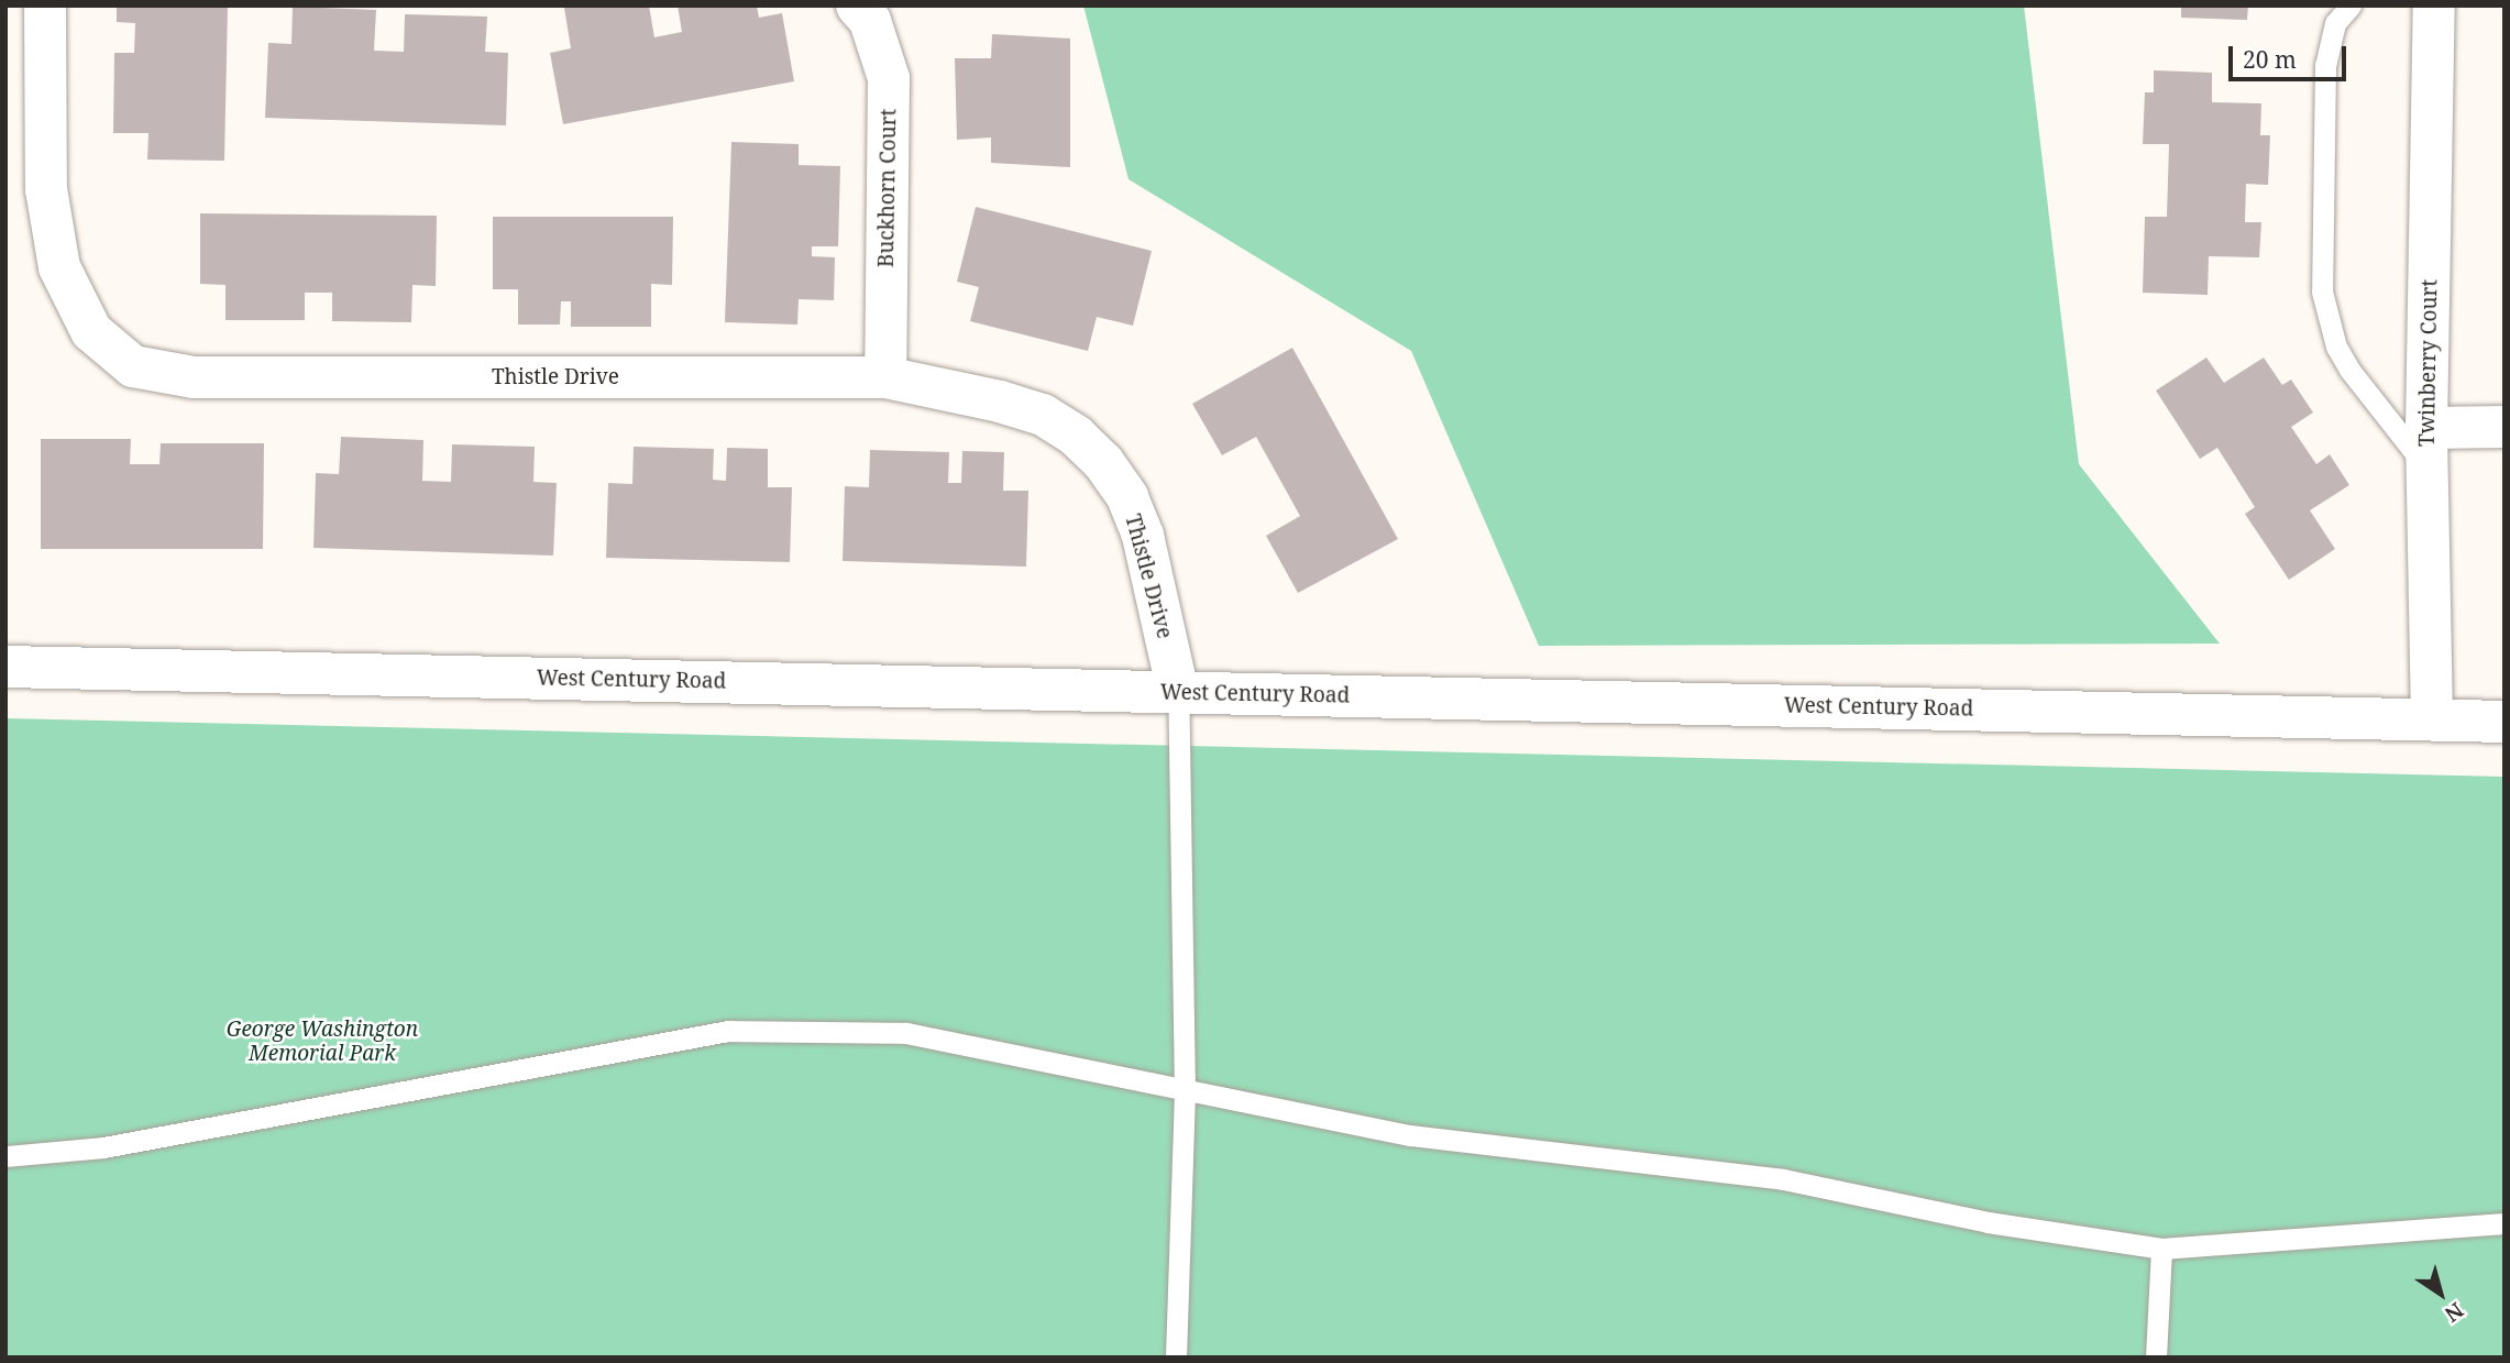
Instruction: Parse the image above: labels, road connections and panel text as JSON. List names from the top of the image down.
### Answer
{
  "streets": {
    "street": [
      "Buckhorn Court",
      "Twinberry Court",
      "Thistle Drive",
      "West Century Road"
    ]
  },
  "crossings": [
    ["Buckhorn Court", "Thistle Drive"],
    ["Twinberry Court", "West Century Road"],
    ["Thistle Drive", "West Century Road"]
  ],
  "parks": ["George Washington Memorial Park"],
  "scale_bar": "20 m",
  "north": "bottom right"
}
